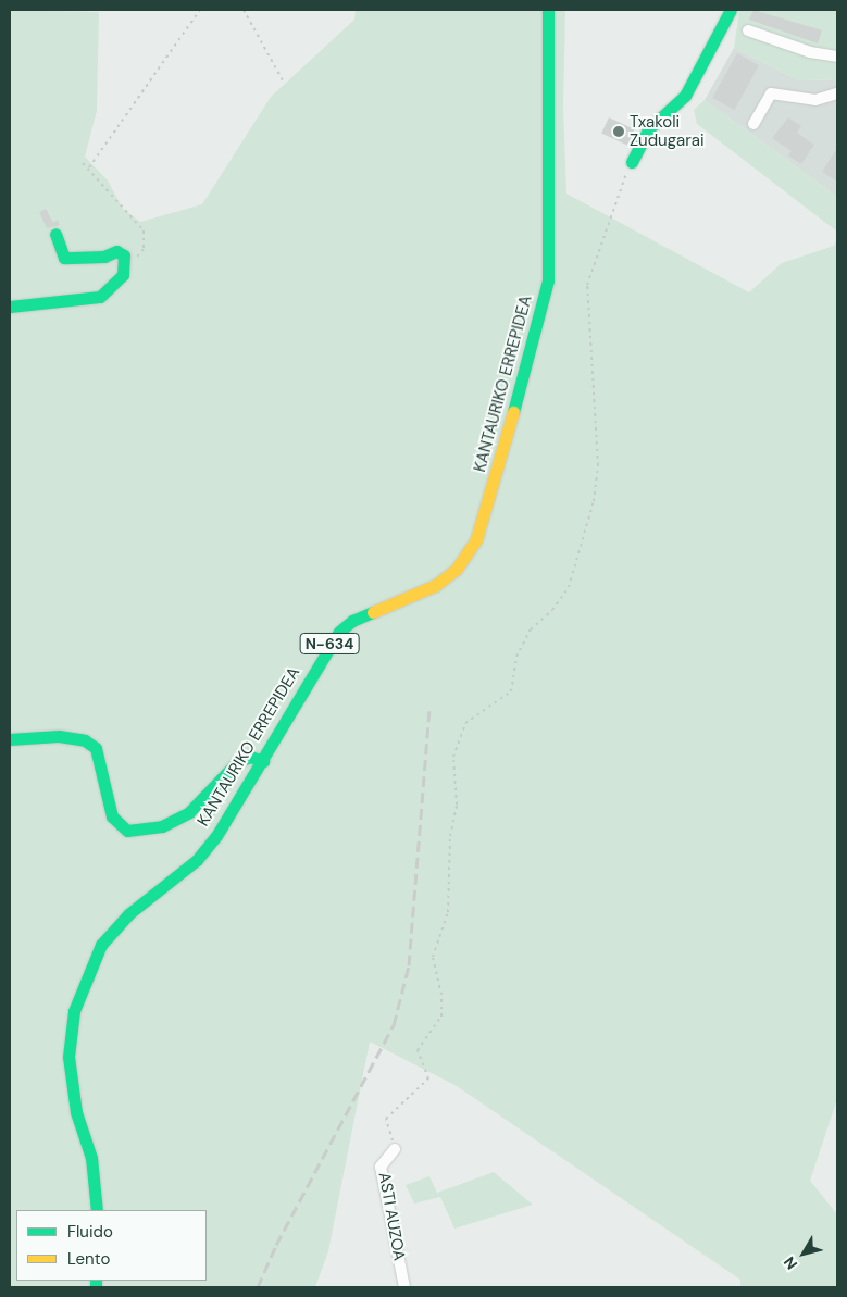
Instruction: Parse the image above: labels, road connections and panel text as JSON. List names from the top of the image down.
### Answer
{
  "streets": {
    "main road": ["KANTAURIKO ERREPIDEA", "N-634"],
    "street": ["ASTI AUZOA"]
  },
  "crossings": [
    ["KANTAURIKO ERREPIDEA", "N-634"]
  ],
  "places": ["Txakoli Zudugarai"],
  "legend": ["Fluido", "Lento"],
  "north": "bottom left"
}
